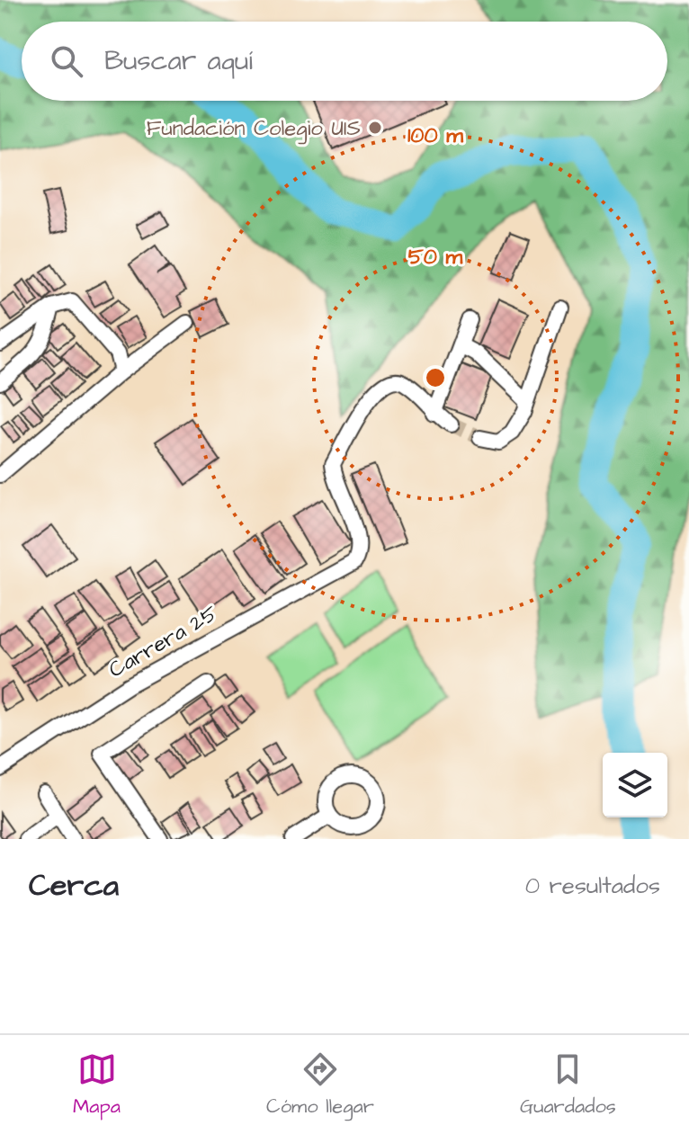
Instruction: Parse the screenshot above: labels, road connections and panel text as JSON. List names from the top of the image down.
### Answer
{
  "streets": {
    "street": ["Carrera 25"]
  },
  "places": ["Fundación Colegio UIS"],
  "page": {
    "search": "Buscar aquí",
    "heading": ["Cerca", "0 resultados"],
    "nav": ["Mapa", "Cómo llegar", "Guardados"]
  },
  "rings": ["100 m", "50 m"]
}
